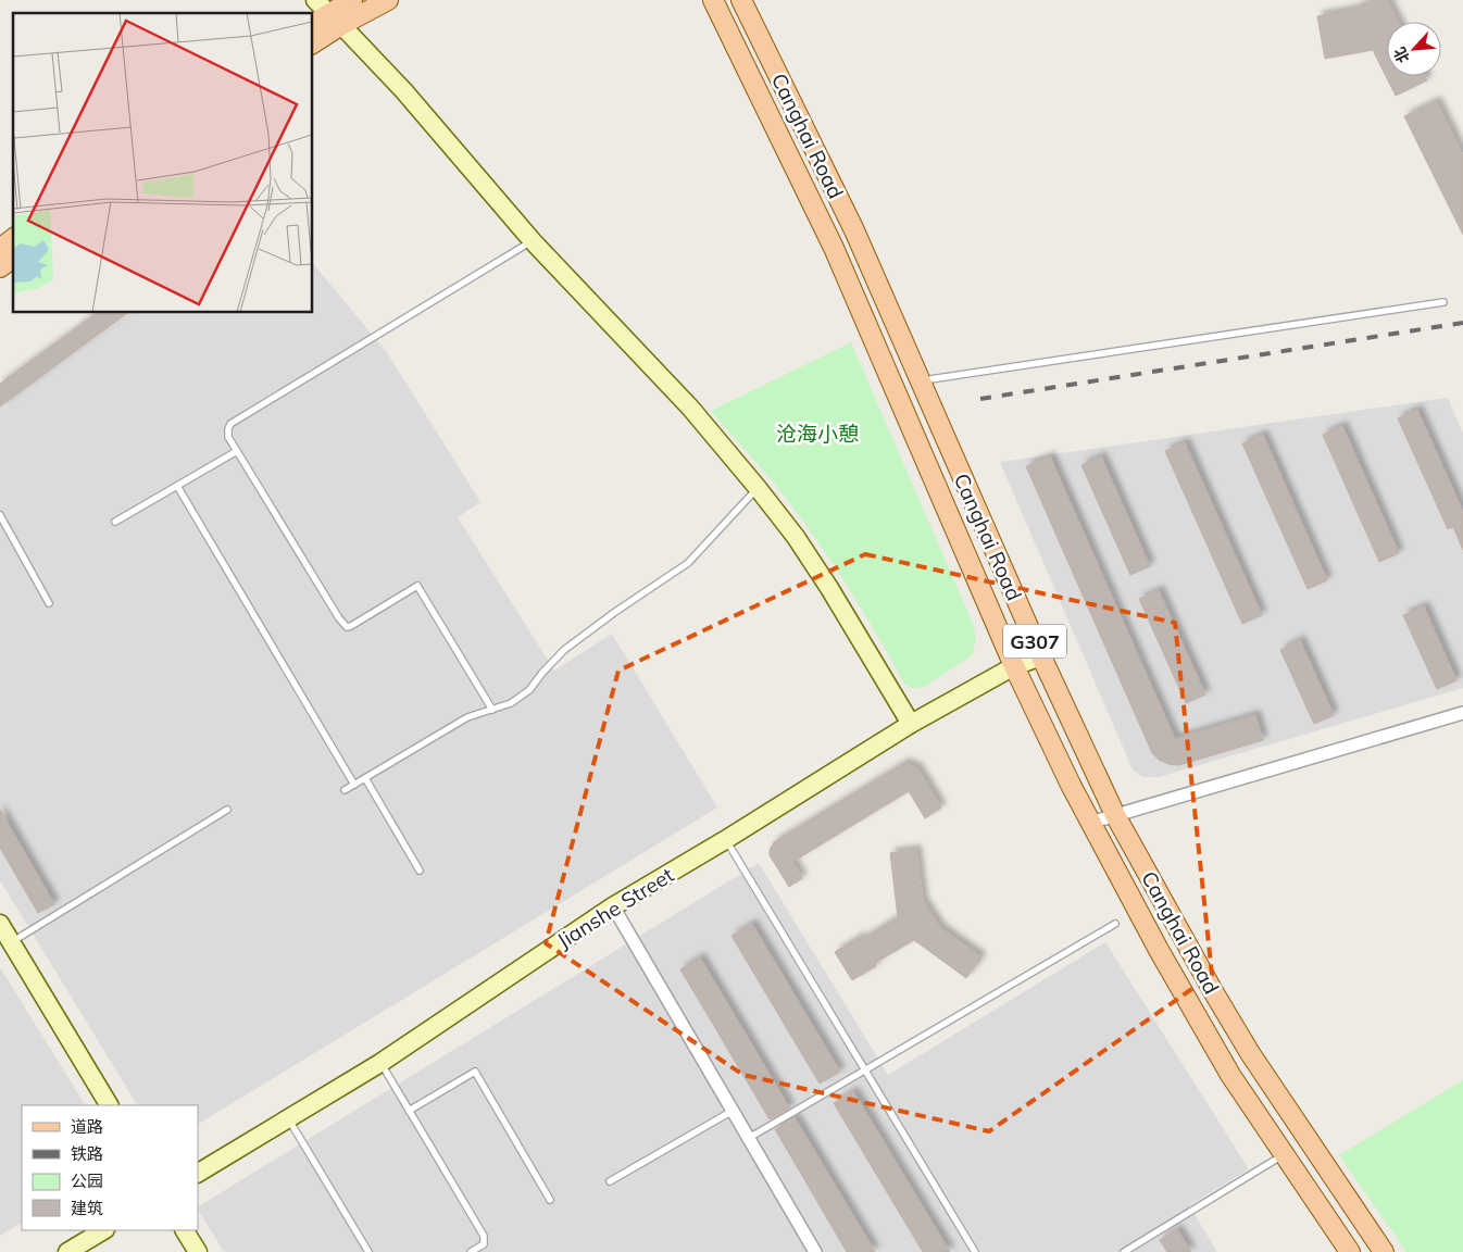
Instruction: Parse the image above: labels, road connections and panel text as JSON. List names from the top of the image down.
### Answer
{
  "streets": {
    "main road": ["Canghai Road", "G307"],
    "street": ["Jianshe Street"]
  },
  "crossings": [
    ["Canghai Road", "Jianshe Street"]
  ],
  "parks": ["沧海小憩"],
  "legend": [
    "道路",
    "铁路",
    "公园",
    "建筑"
  ],
  "north": "bottom left"
}
